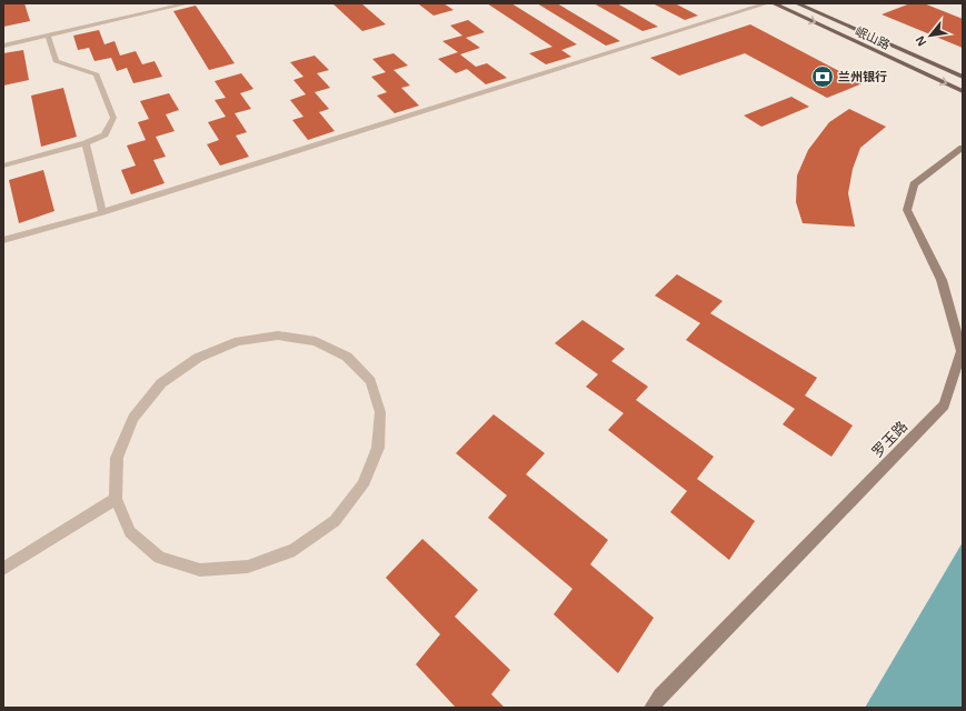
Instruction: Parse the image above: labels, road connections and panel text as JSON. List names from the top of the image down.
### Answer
{
  "streets": {
    "main road": ["岷山路", "罗玉路"]
  },
  "places": {
    "bank": ["兰州银行"]
  },
  "north": "bottom left"
}
